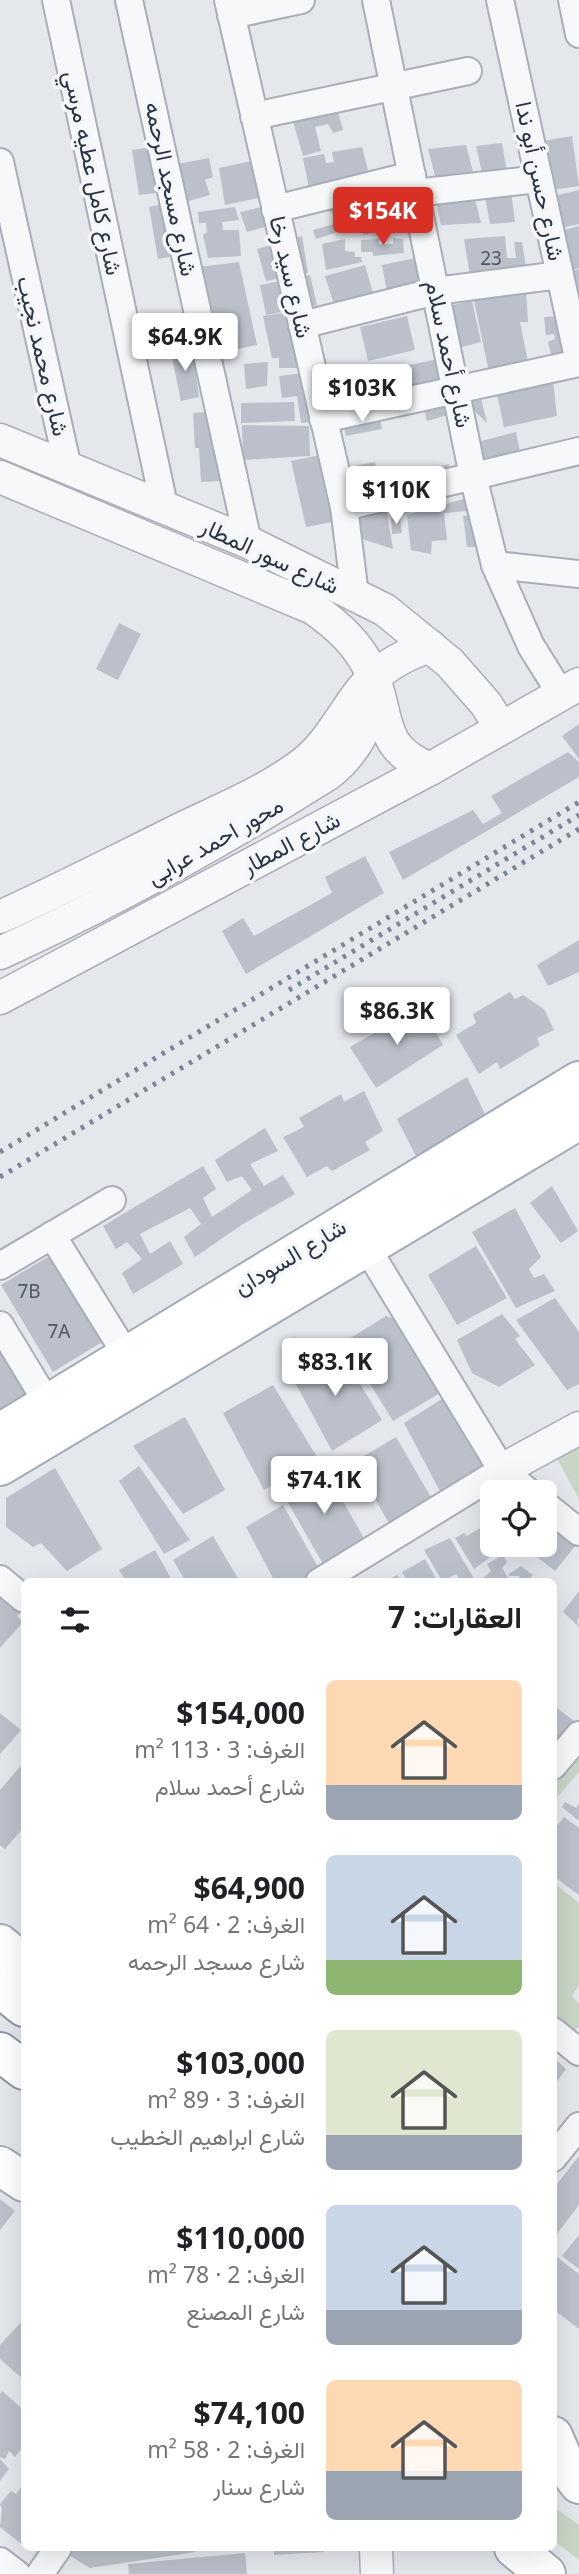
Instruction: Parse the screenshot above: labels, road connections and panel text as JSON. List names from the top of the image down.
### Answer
{
  "streets": {
    "main road": ["شارع السودان"],
    "street": [
      "شارع كامل عطيه مرسي",
      "شارع حسن أبو ندا",
      "شارع مسجد الرحمه",
      "شارع سيد رخا",
      "شارع أحمد سلام",
      "شارع محمد نجيب",
      "شارع سور المطار",
      "محور احمد عرابى",
      "شارع المطار"
    ]
  },
  "crossings": [
    ["شارع كامل عطيه مرسي", "شارع سور المطار"],
    ["شارع مسجد الرحمه", "شارع سور المطار"],
    ["شارع سيد رخا", "شارع سور المطار"],
    ["شارع أحمد سلام", "شارع المطار"],
    ["شارع محمد نجيب", "شارع سور المطار"],
    ["شارع سور المطار", "محور احمد عرابى"],
    ["شارع سور المطار", "شارع المطار"]
  ],
  "house_numbers": ["23", "7B", "7A"],
  "page": {
    "price": [
      "$154K",
      "$64.9K",
      "$103K",
      "$110K",
      "$86.3K",
      "$83.1K",
      "$74.1K"
    ],
    "heading": "العقارات: 7",
    "list": [
      {
        "name": "$154,000",
        "note": "الغرف: 3 · 113 m² · شارع أحمد سلام"
      },
      {
        "name": "$64,900",
        "note": "الغرف: 2 · 64 m² · شارع مسجد الرحمه"
      },
      {
        "name": "$103,000",
        "note": "الغرف: 3 · 89 m² · شارع ابراهيم الخطيب"
      },
      {
        "name": "$110,000",
        "note": "الغرف: 2 · 78 m² · شارع المصنع"
      },
      {
        "name": "$74,100",
        "note": "الغرف: 2 · 58 m² · شارع سنار"
      }
    ]
  }
}
